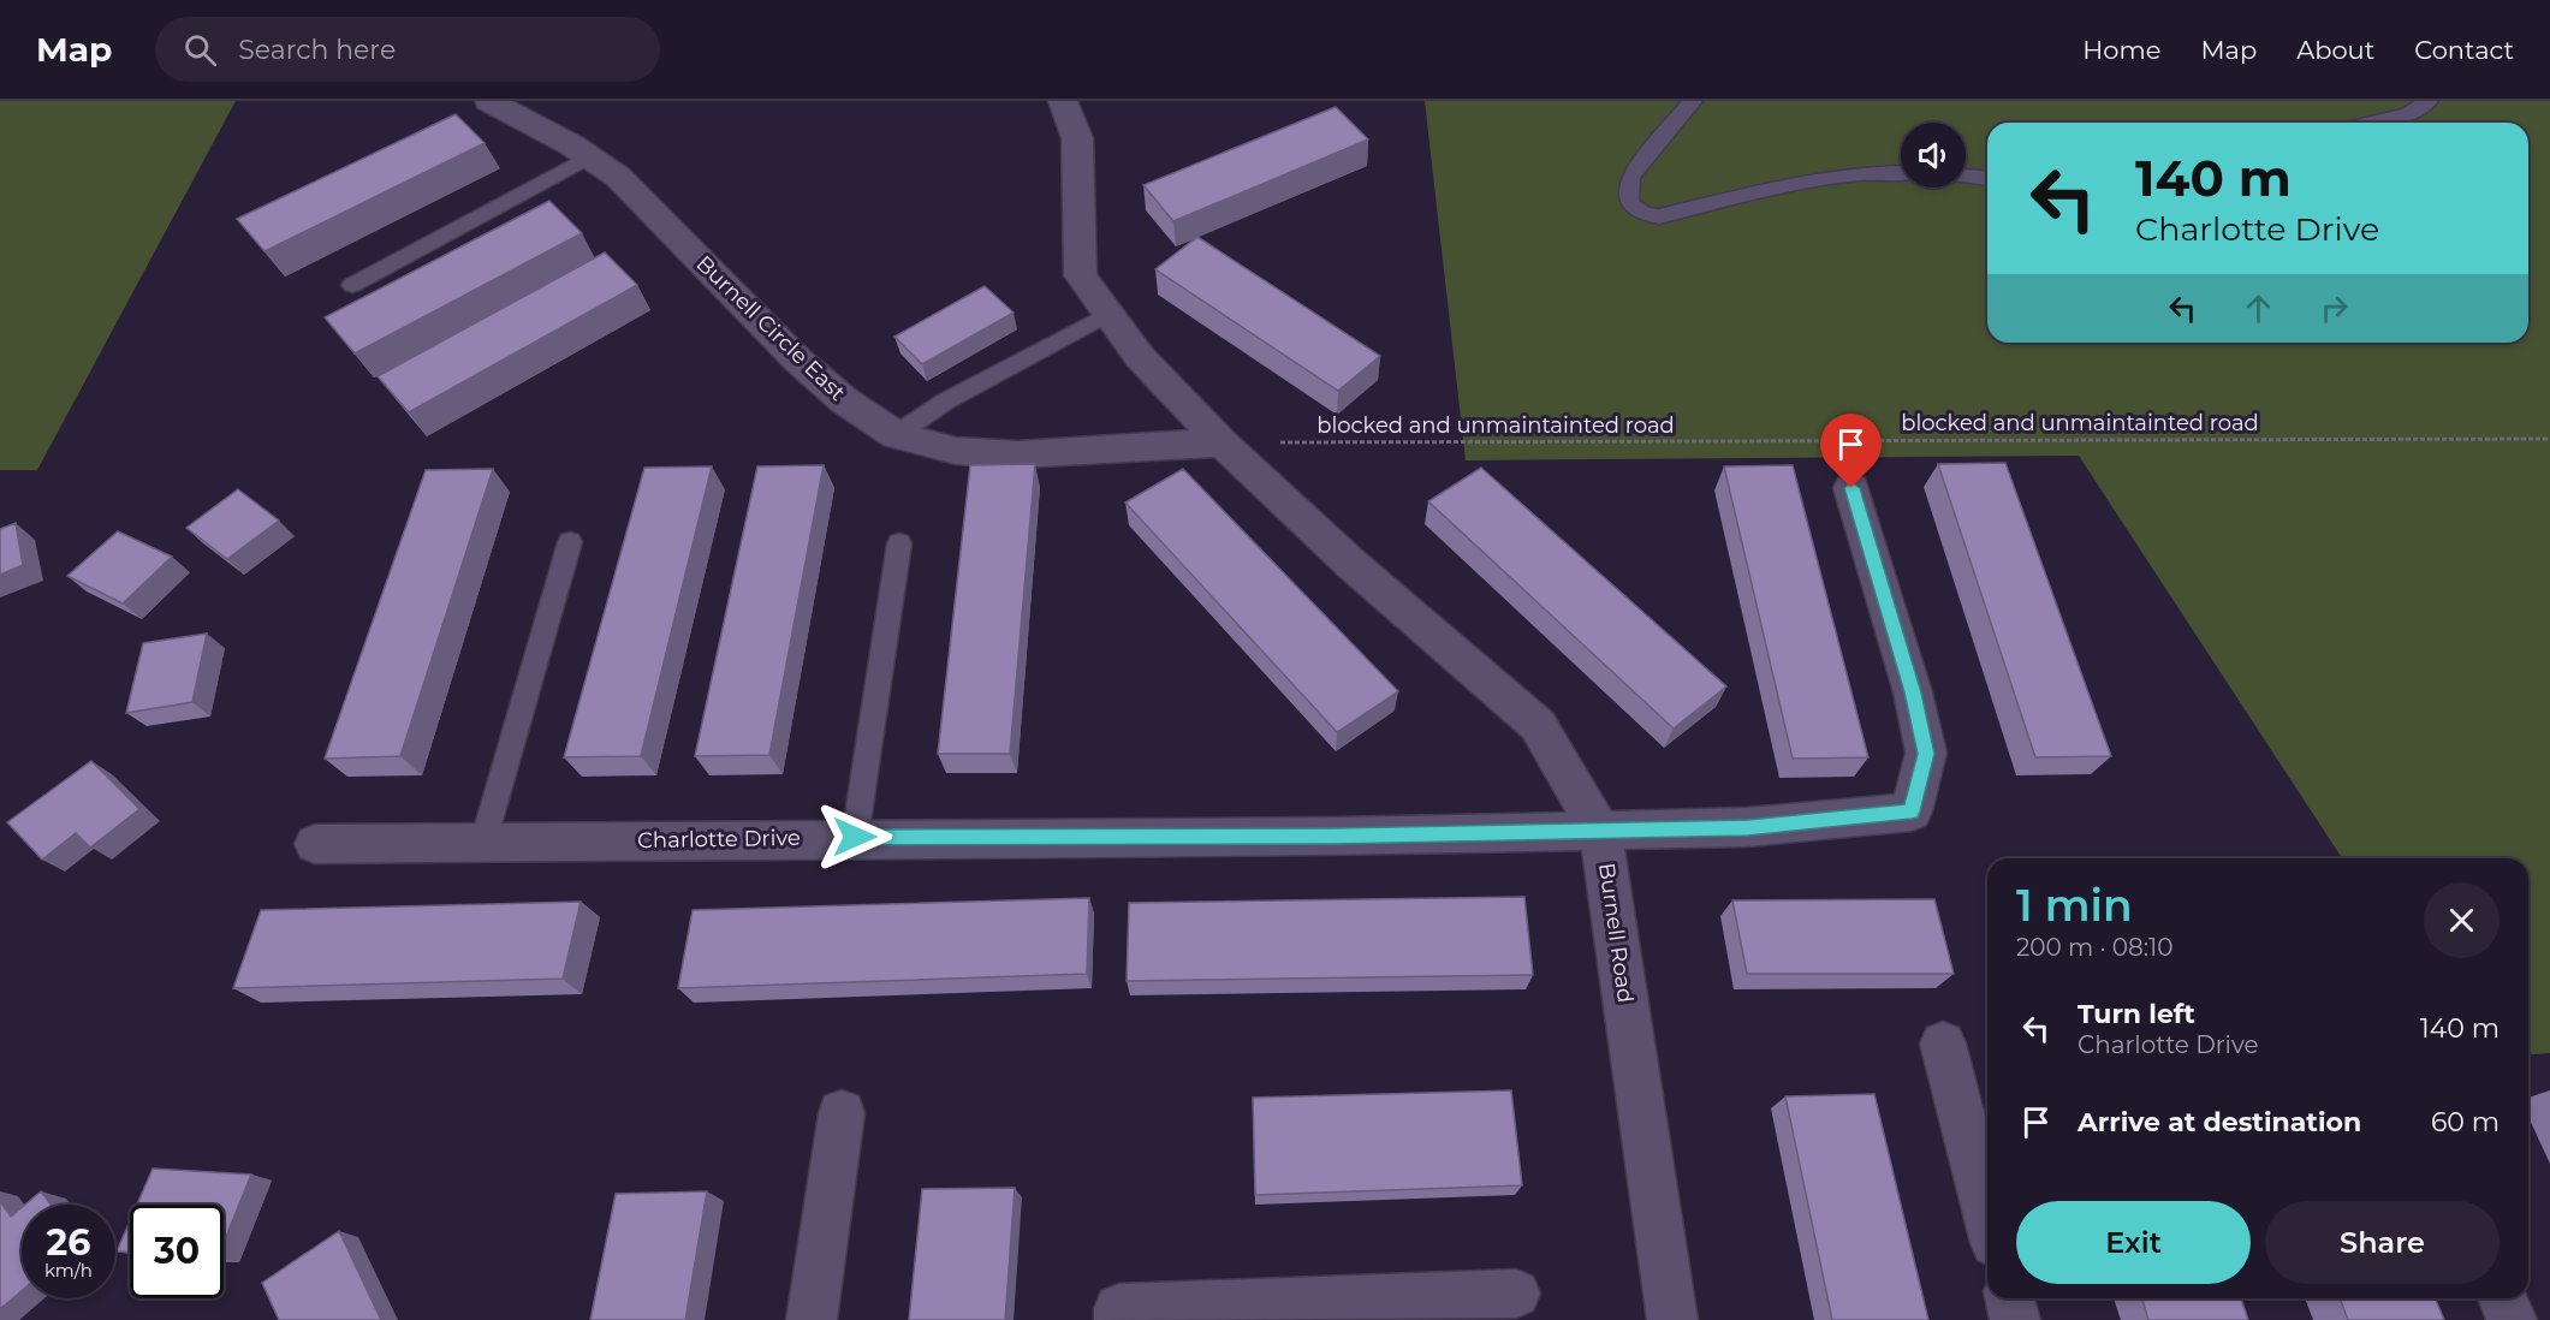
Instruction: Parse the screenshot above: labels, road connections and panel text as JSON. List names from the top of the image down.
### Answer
{
  "streets": {
    "street": ["Burnell Circle East", "Charlotte Drive", "Burnell Road"],
    "path": ["blocked and unmaintainted road"]
  },
  "crossings": [
    ["Burnell Circle East", "blocked and unmaintainted road"],
    ["Burnell Circle East", "Burnell Road"],
    ["blocked and unmaintainted road", "Burnell Road"],
    ["Charlotte Drive", "Burnell Road"]
  ],
  "page": {
    "header": "Map",
    "search": "Search here",
    "nav": [
      "Home",
      "Map",
      "About",
      "Contact"
    ],
    "turn": ["140 m", "Charlotte Drive"],
    "heading": ["1 min", "200 m · 08:10"],
    "list": [
      {
        "name": "Turn left",
        "note": "Charlotte Drive",
        "value": "140 m"
      },
      {
        "name": "Arrive at destination",
        "value": "60 m"
      }
    ],
    "buttons": ["Exit", "Share"],
    "speed": "26 km/h",
    "limit": "30"
  }
}
